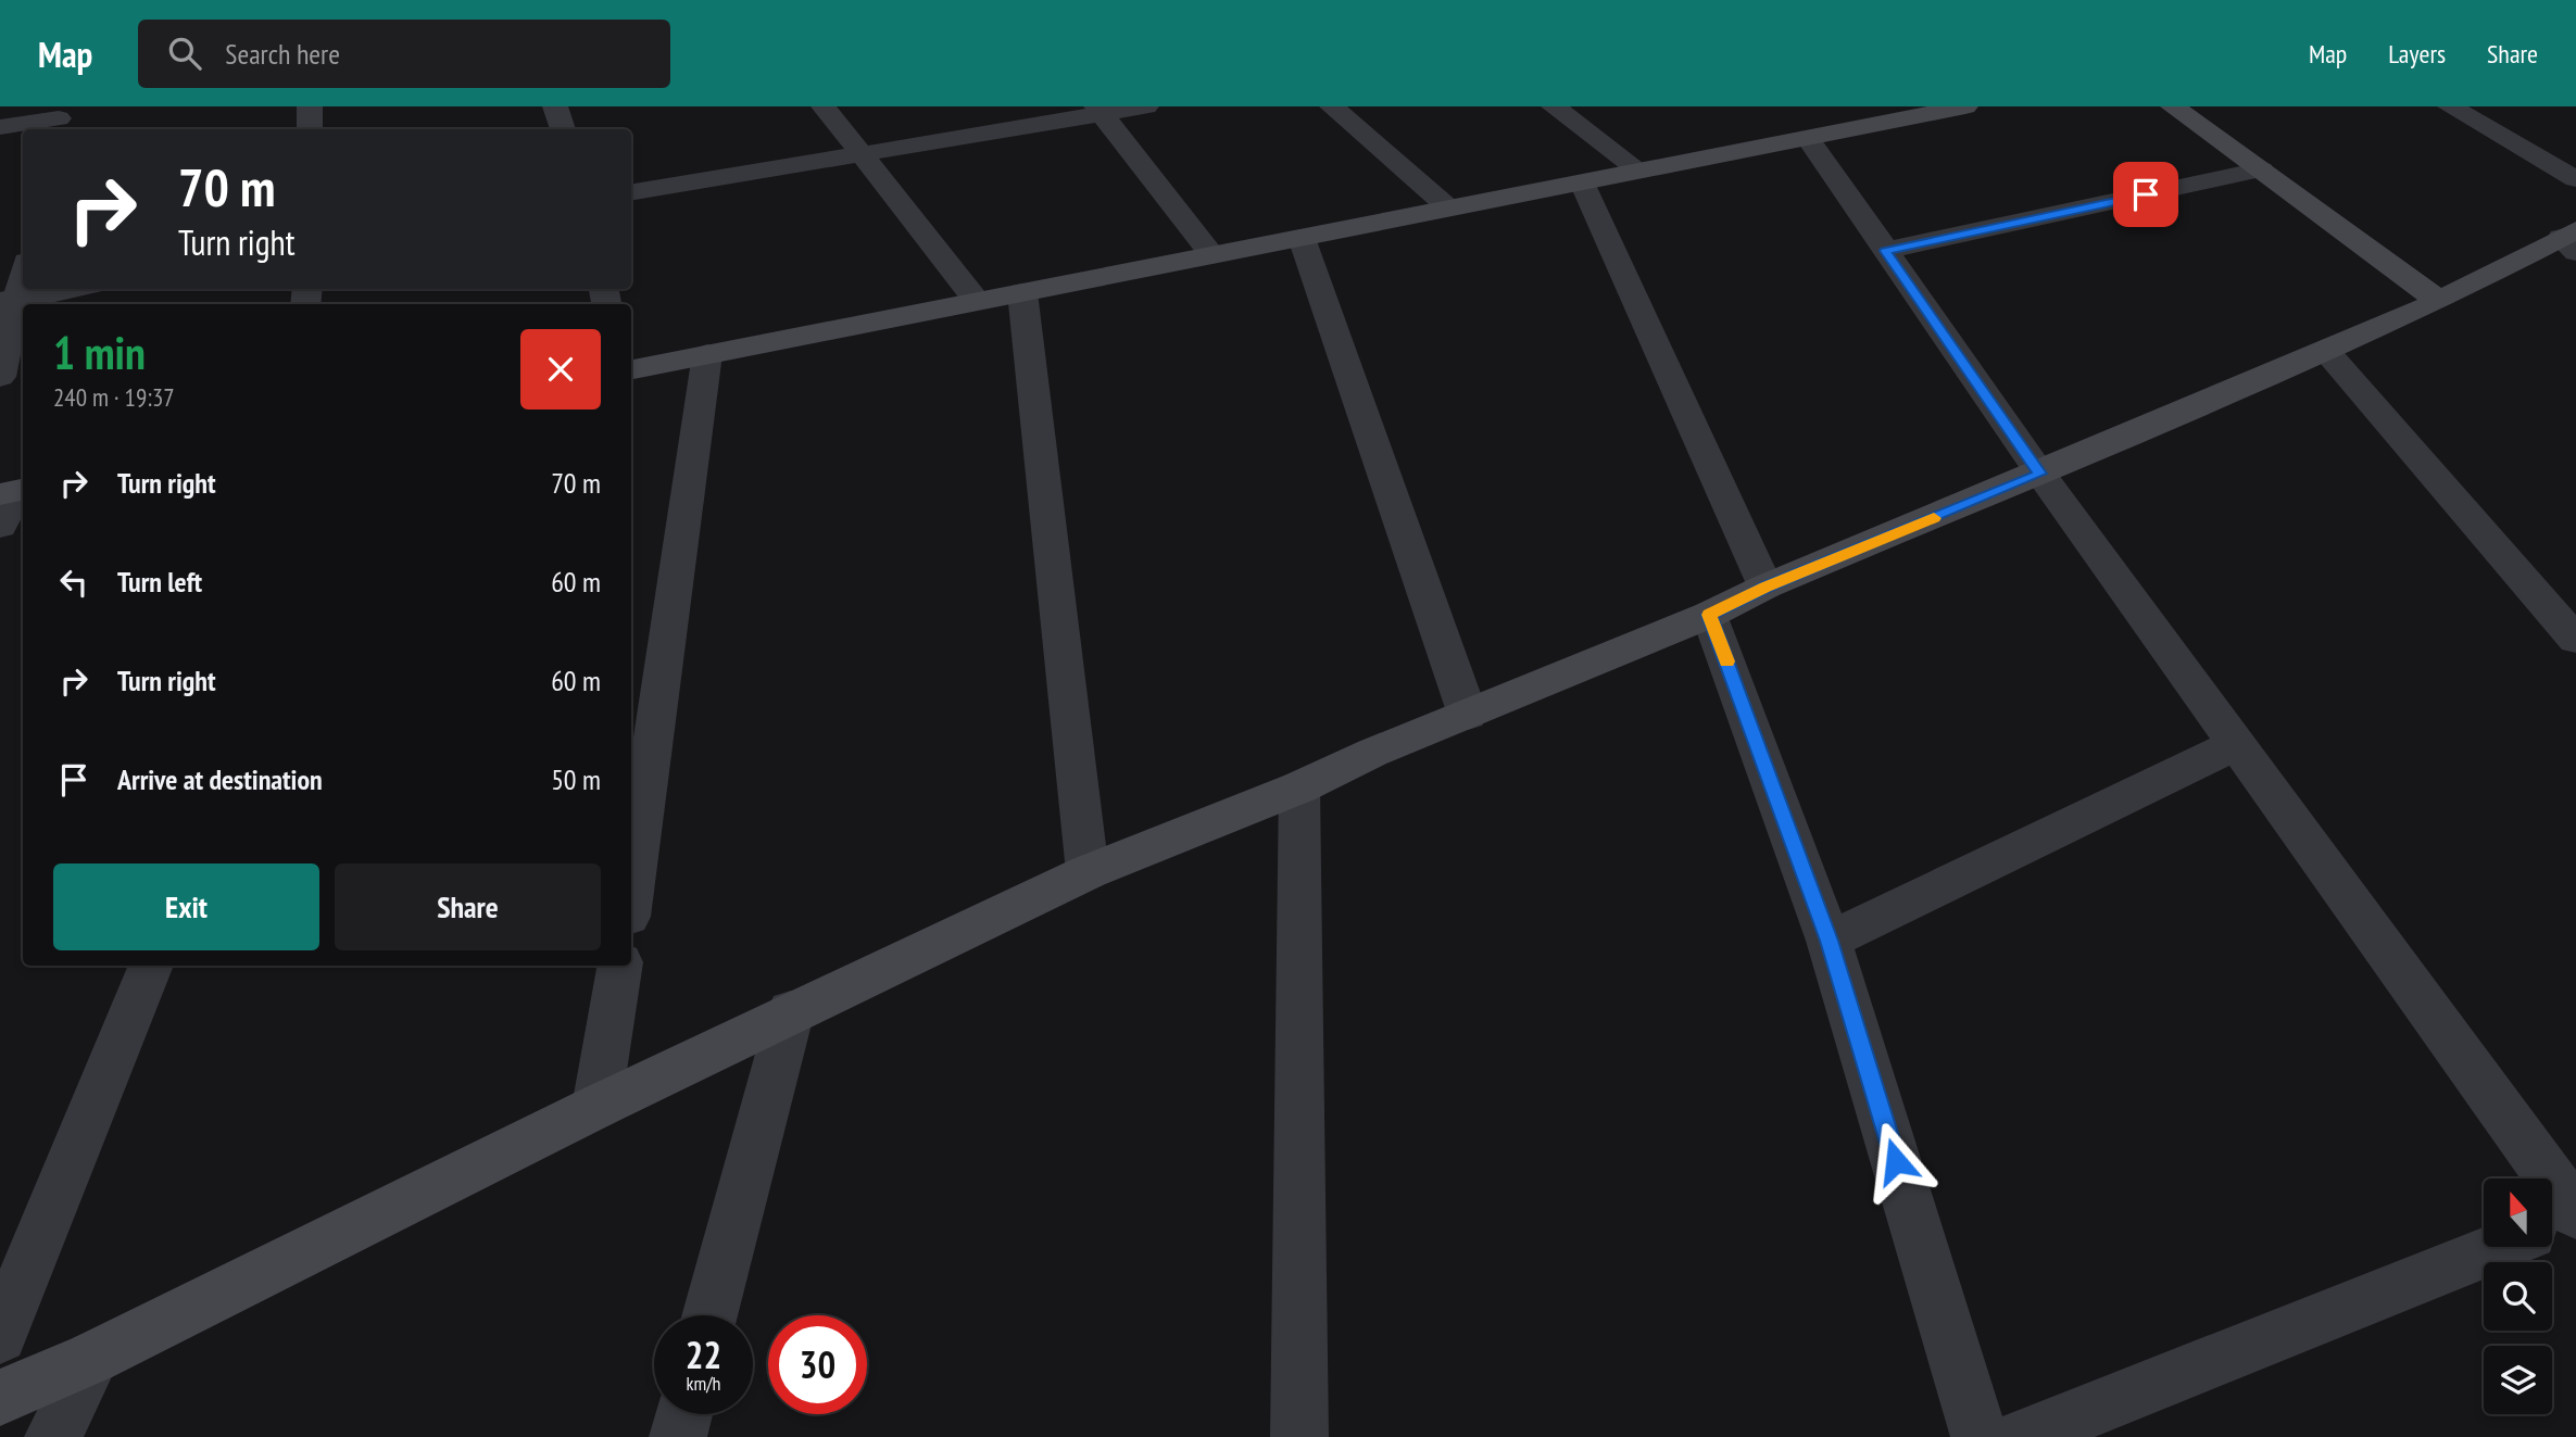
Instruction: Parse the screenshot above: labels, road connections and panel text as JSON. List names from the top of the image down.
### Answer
{
  "north": "top",
  "page": {
    "header": "Map",
    "search": "Search here",
    "nav": ["Map", "Layers", "Share"],
    "turn": ["70 m", "Turn right"],
    "heading": ["1 min", "240 m · 19:37"],
    "list": [
      {
        "name": "Turn right",
        "value": "70 m"
      },
      {
        "name": "Turn left",
        "value": "60 m"
      },
      {
        "name": "Turn right",
        "value": "60 m"
      },
      {
        "name": "Arrive at destination",
        "value": "50 m"
      }
    ],
    "buttons": ["Exit", "Share"],
    "speed": "22 km/h",
    "limit": "30"
  }
}
